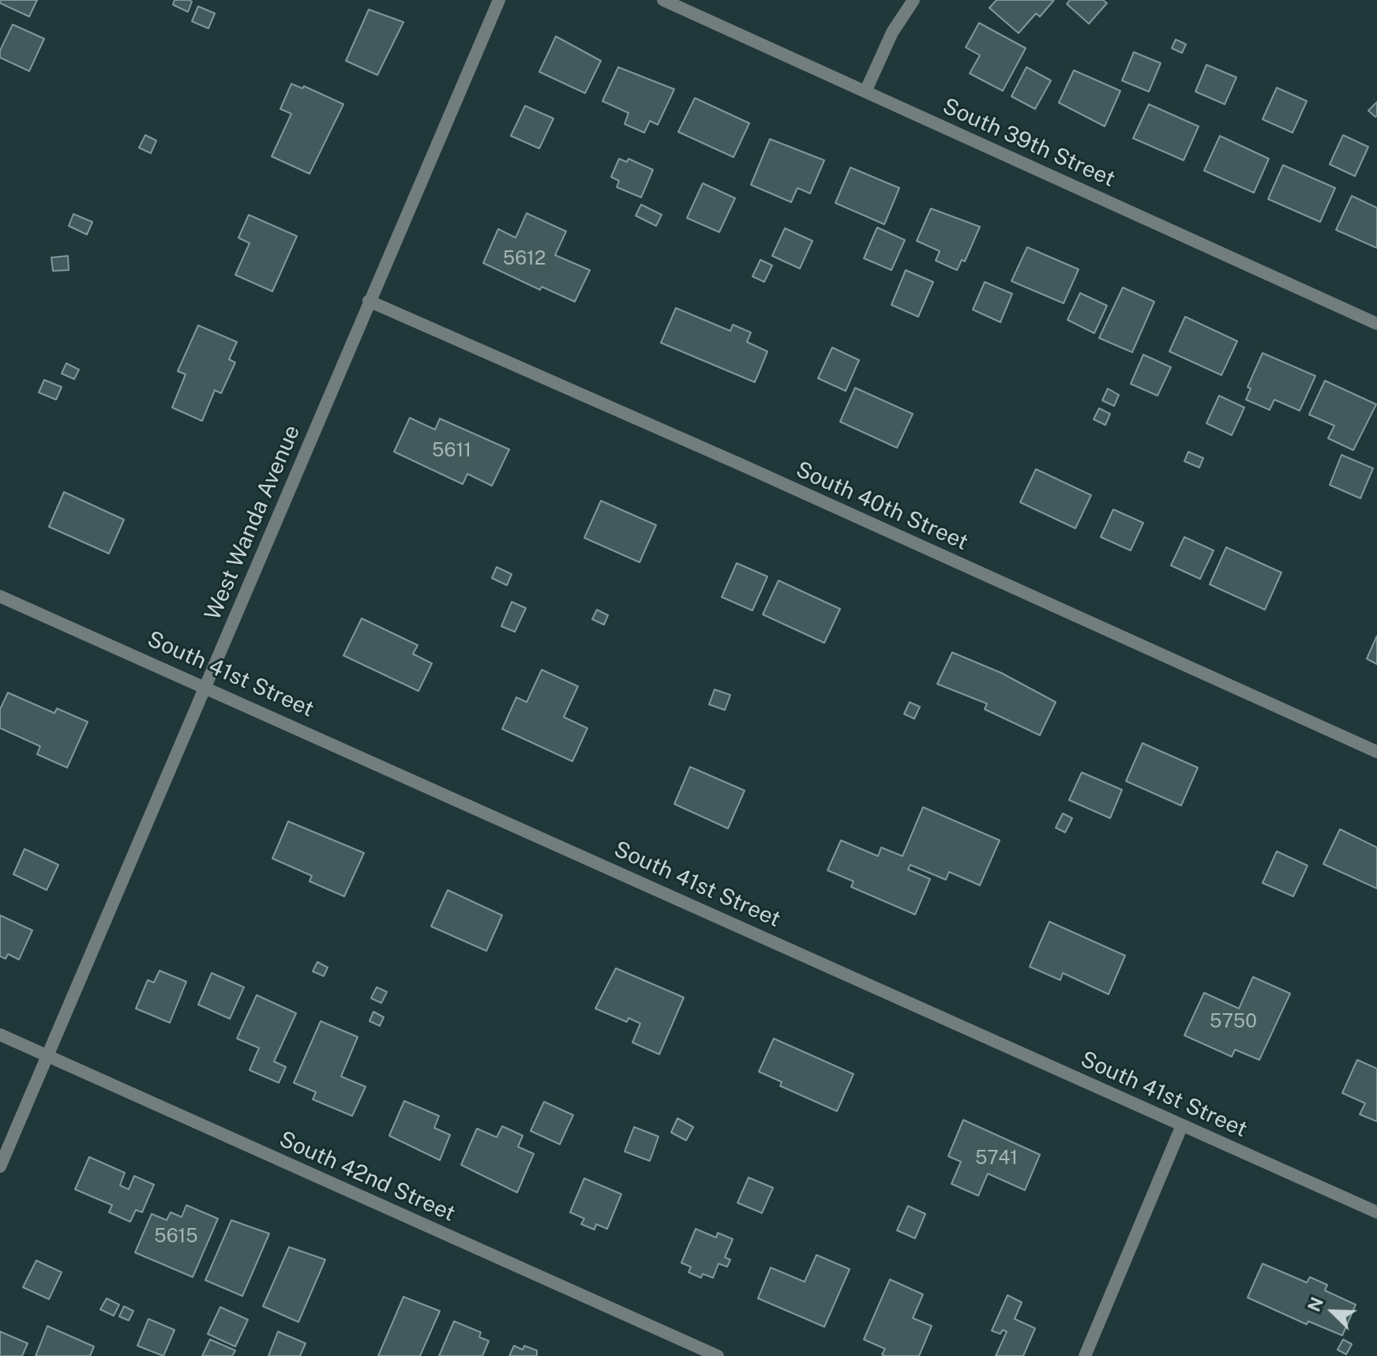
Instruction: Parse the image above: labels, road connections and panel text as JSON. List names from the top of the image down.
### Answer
{
  "streets": {
    "street": [
      "South 39th Street",
      "South 40th Street",
      "West Wanda Avenue",
      "South 41st Street",
      "South 42nd Street"
    ]
  },
  "crossings": [
    ["South 40th Street", "West Wanda Avenue"],
    ["West Wanda Avenue", "South 41st Street"],
    ["West Wanda Avenue", "South 42nd Street"]
  ],
  "house_numbers": [
    "5612",
    "5611",
    "5750",
    "5741",
    "5615"
  ],
  "north": "top left"
}
